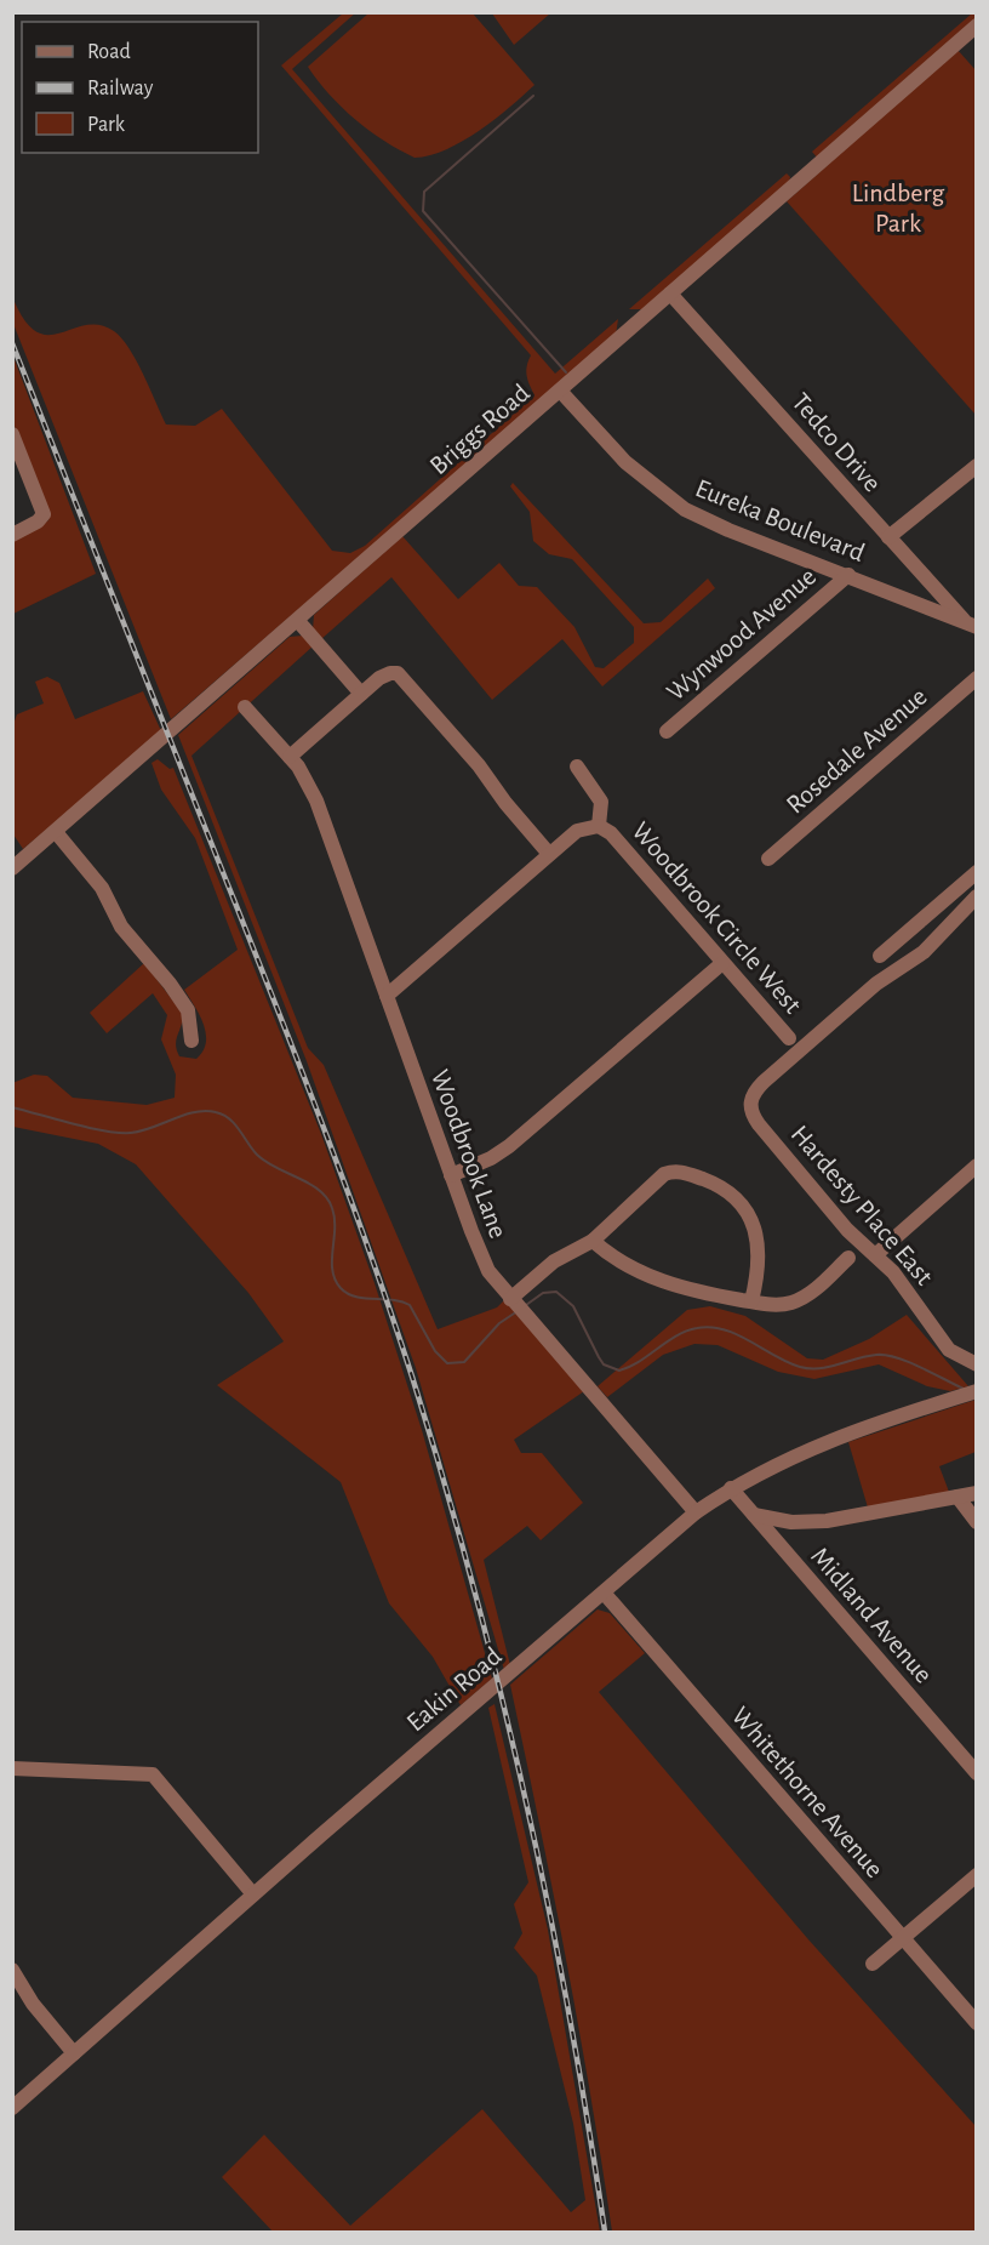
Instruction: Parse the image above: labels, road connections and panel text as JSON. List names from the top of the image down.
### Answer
{
  "streets": {
    "street": [
      "Briggs Road",
      "Tedco Drive",
      "Eureka Boulevard",
      "Wynwood Avenue",
      "Rosedale Avenue",
      "Woodbrook Circle West",
      "Woodbrook Lane",
      "Hardesty Place East",
      "Midland Avenue",
      "Eakin Road",
      "Whitethorne Avenue"
    ]
  },
  "crossings": [
    ["Briggs Road", "Tedco Drive"],
    ["Briggs Road", "Eureka Boulevard"],
    ["Tedco Drive", "Eureka Boulevard"],
    ["Eureka Boulevard", "Wynwood Avenue"],
    ["Woodbrook Circle West", "Woodbrook Lane"],
    ["Woodbrook Lane", "Eakin Road"],
    ["Midland Avenue", "Eakin Road"],
    ["Eakin Road", "Whitethorne Avenue"]
  ],
  "parks": ["Lindberg Park"],
  "legend": ["Road", "Railway", "Park"]
}
